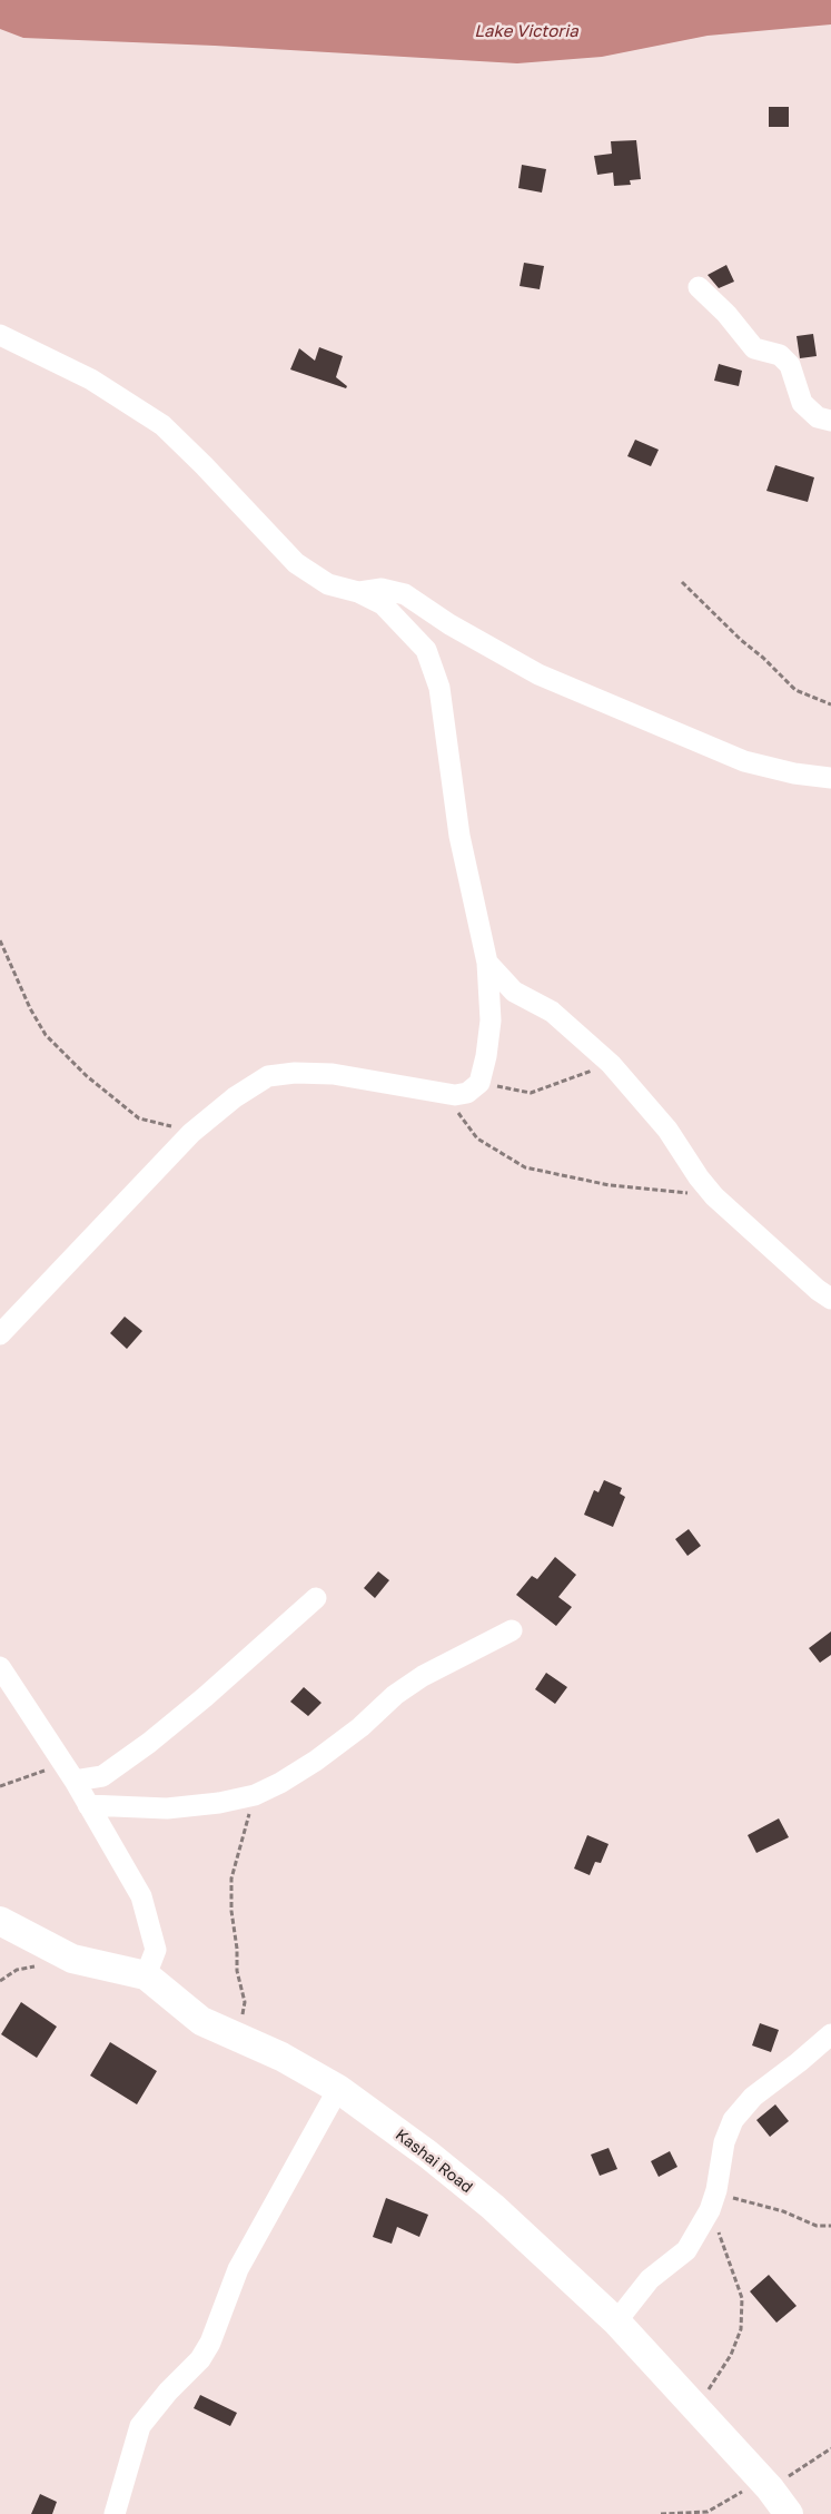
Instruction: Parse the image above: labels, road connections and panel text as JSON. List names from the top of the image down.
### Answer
{
  "streets": {
    "street": ["Kashai Road"]
  },
  "water": ["Lake Victoria"]
}
